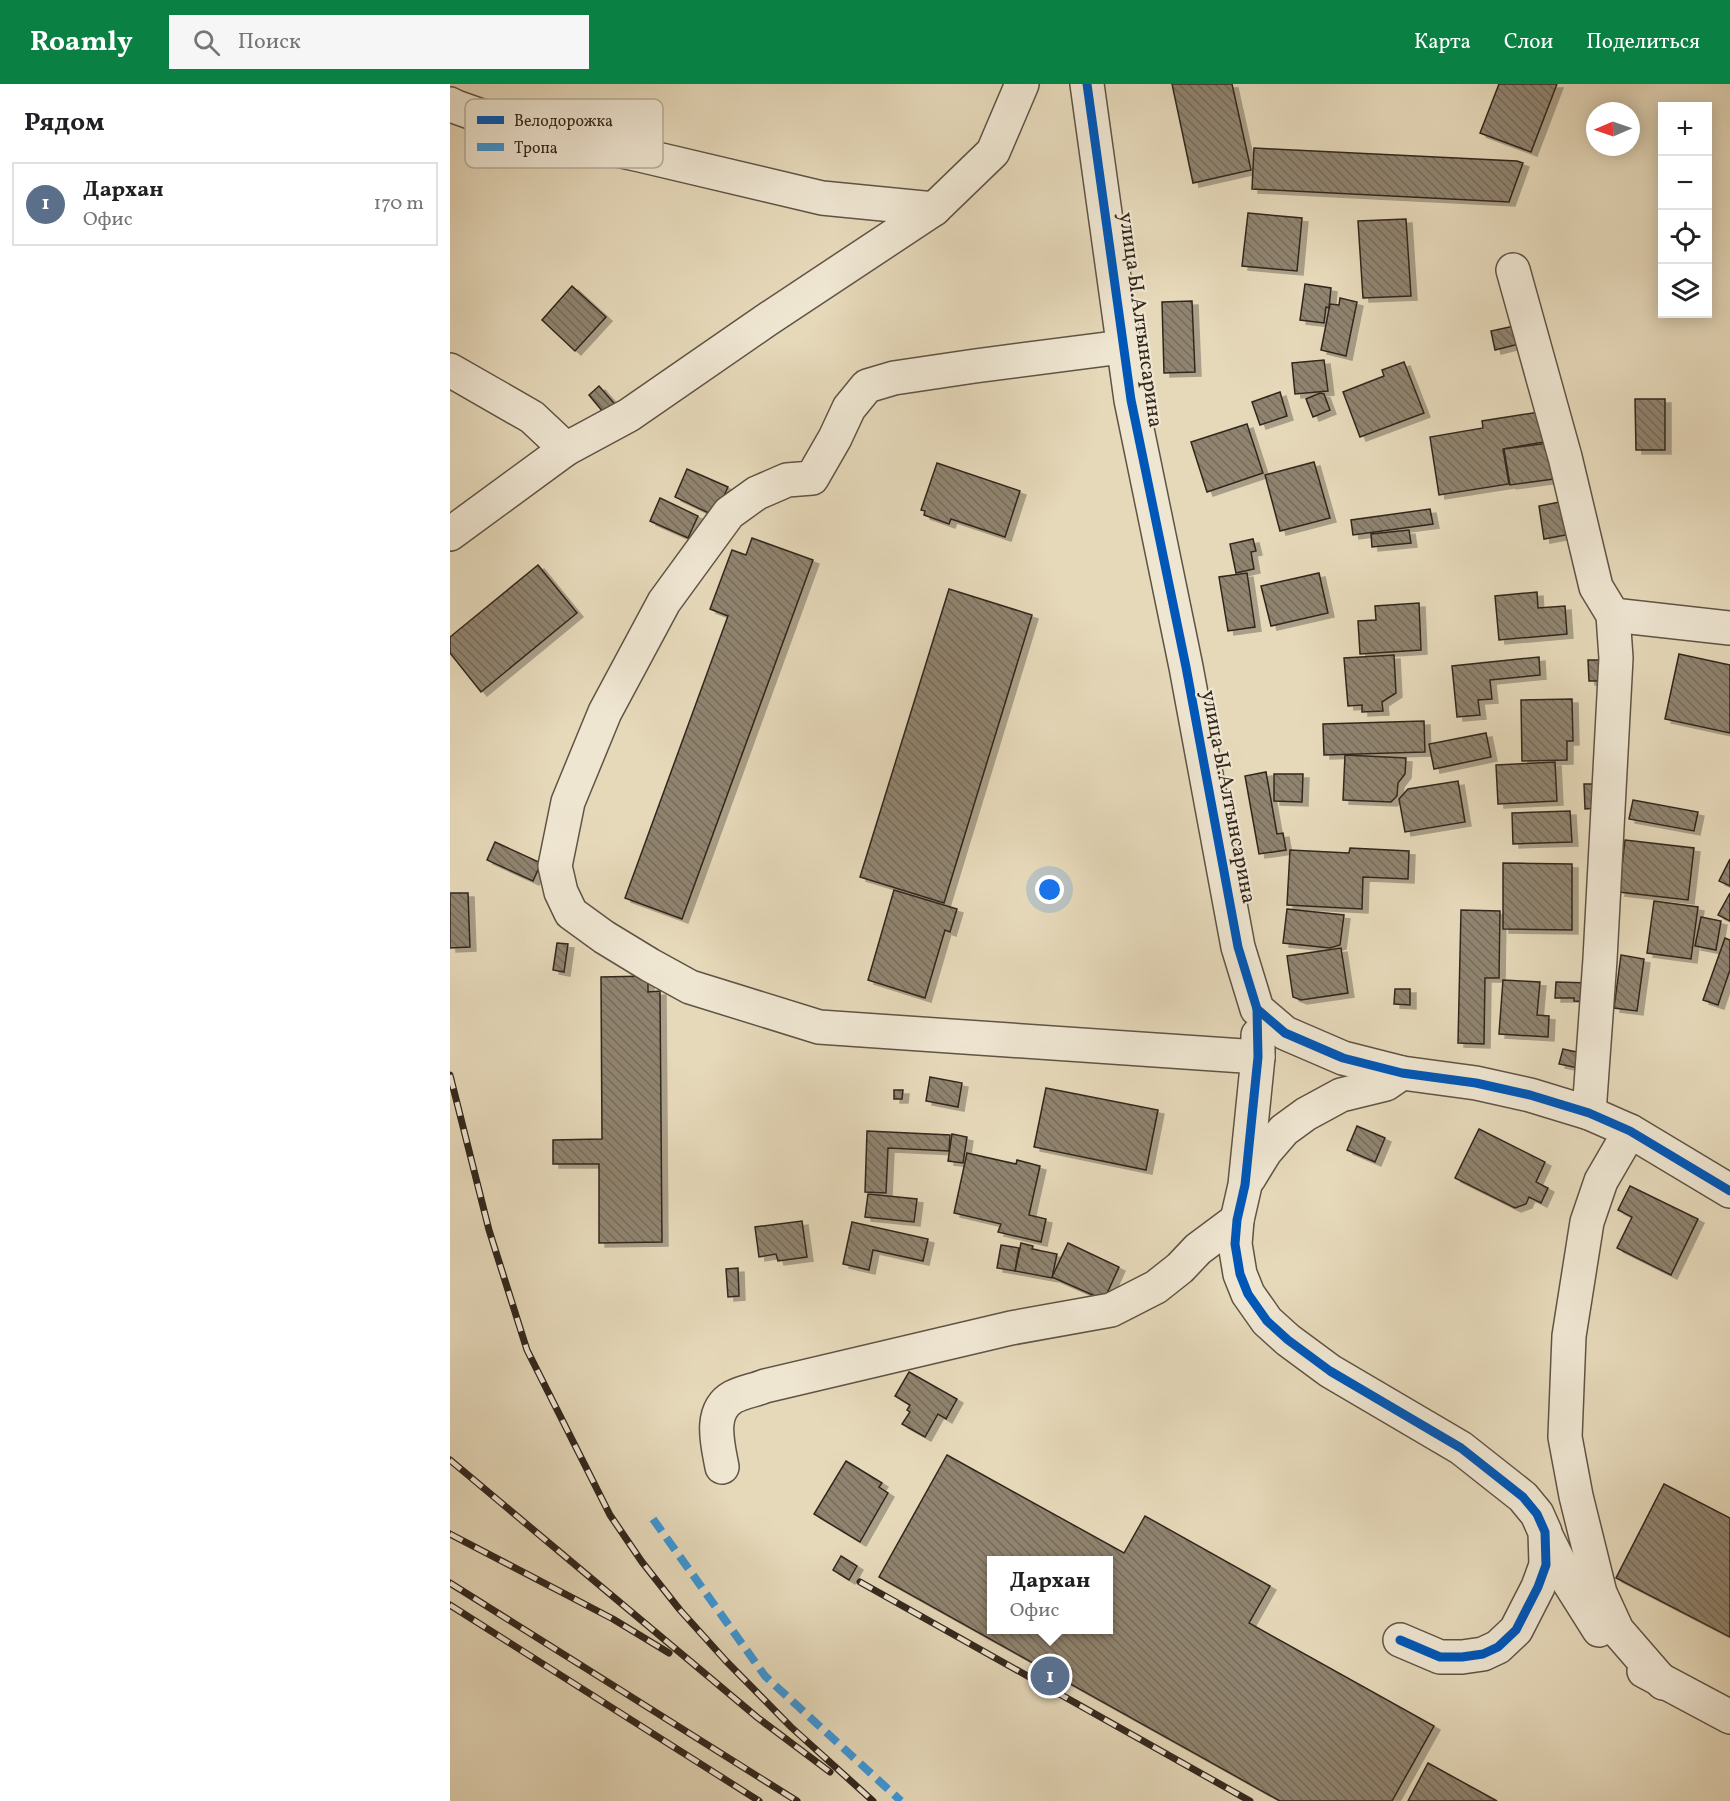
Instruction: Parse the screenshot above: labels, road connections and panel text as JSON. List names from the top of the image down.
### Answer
{
  "streets": {
    "street": ["улица Ы.Алтынсарина"]
  },
  "legend": ["Велодорожка", "Тропа"],
  "north": "left",
  "page": {
    "header": "Roamly",
    "search": "Поиск",
    "nav": ["Карта", "Слои", "Поделиться"],
    "heading": "Рядом",
    "map_buttons": ["+", "−"],
    "list": [
      {
        "mark": "1",
        "name": "Дархан",
        "note": "Офис",
        "value": "170 m"
      }
    ],
    "popup": ["Дархан", "Офис"],
    "pins": "1"
  }
}
